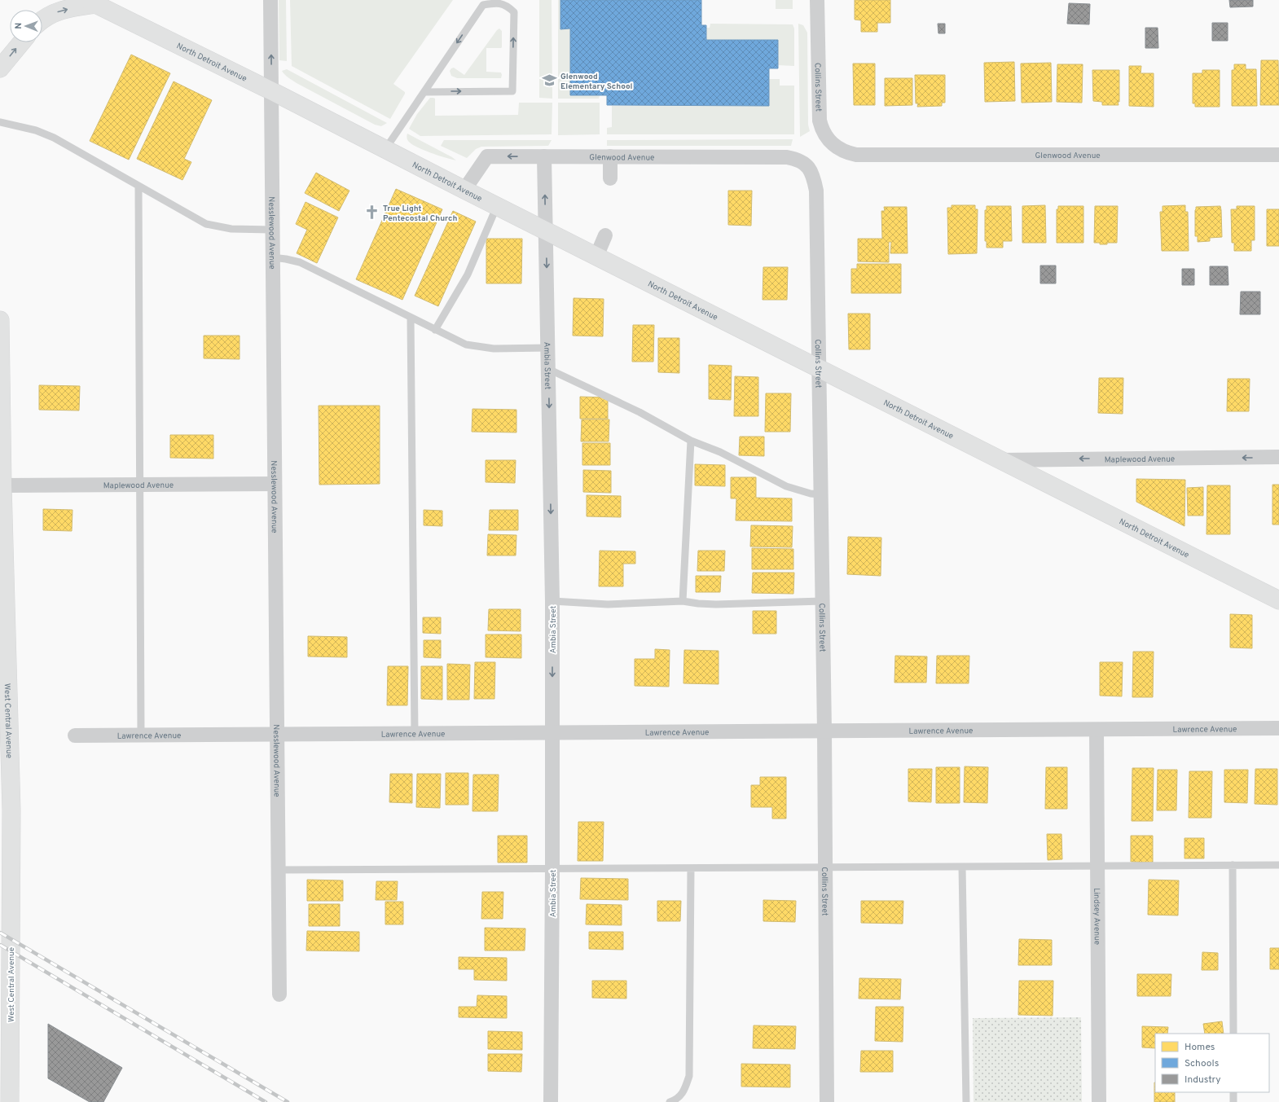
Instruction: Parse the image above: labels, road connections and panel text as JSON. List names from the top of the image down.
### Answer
{
  "streets": {
    "main road": ["North Detroit Avenue", "West Central Avenue"],
    "street": [
      "Collins Street",
      "Glenwood Avenue",
      "Nesslewood Avenue",
      "Ambia Street",
      "Maplewood Avenue",
      "Lawrence Avenue",
      "Lindsey Avenue"
    ]
  },
  "crossings": [
    ["North Detroit Avenue", "Collins Street"],
    ["North Detroit Avenue", "Glenwood Avenue"],
    ["North Detroit Avenue", "Nesslewood Avenue"],
    ["North Detroit Avenue", "Ambia Street"],
    ["North Detroit Avenue", "Maplewood Avenue"],
    ["Collins Street", "Glenwood Avenue"],
    ["Collins Street", "Lawrence Avenue"],
    ["Glenwood Avenue", "Ambia Street"],
    ["Nesslewood Avenue", "Maplewood Avenue"],
    ["Nesslewood Avenue", "Lawrence Avenue"],
    ["Ambia Street", "Lawrence Avenue"],
    ["Maplewood Avenue", "West Central Avenue"],
    ["Lawrence Avenue", "Lindsey Avenue"]
  ],
  "one_way": ["Maplewood Avenue"],
  "places": {
    "school or university": ["Glenwood Elementary School"],
    "church": ["True Light Pentecostal Church"]
  },
  "legend": ["Homes", "Schools", "Industry"],
  "north": "left"
}
